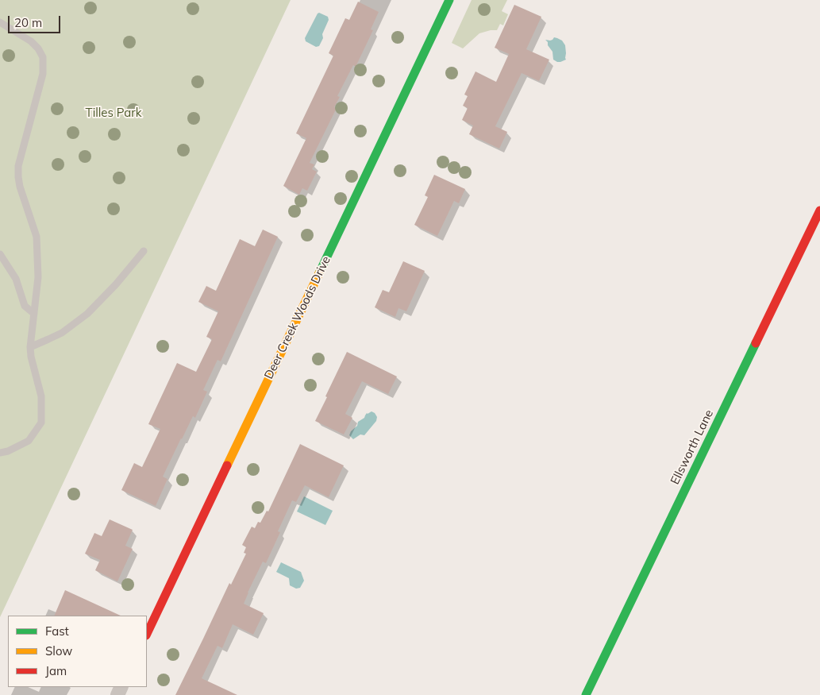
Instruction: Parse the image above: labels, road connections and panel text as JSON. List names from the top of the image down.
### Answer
{
  "streets": {
    "street": ["Deer Creek Woods Drive", "Ellsworth Lane"]
  },
  "parks": ["Tilles Park"],
  "legend": ["Fast", "Slow", "Jam"],
  "scale_bar": "20 m"
}
